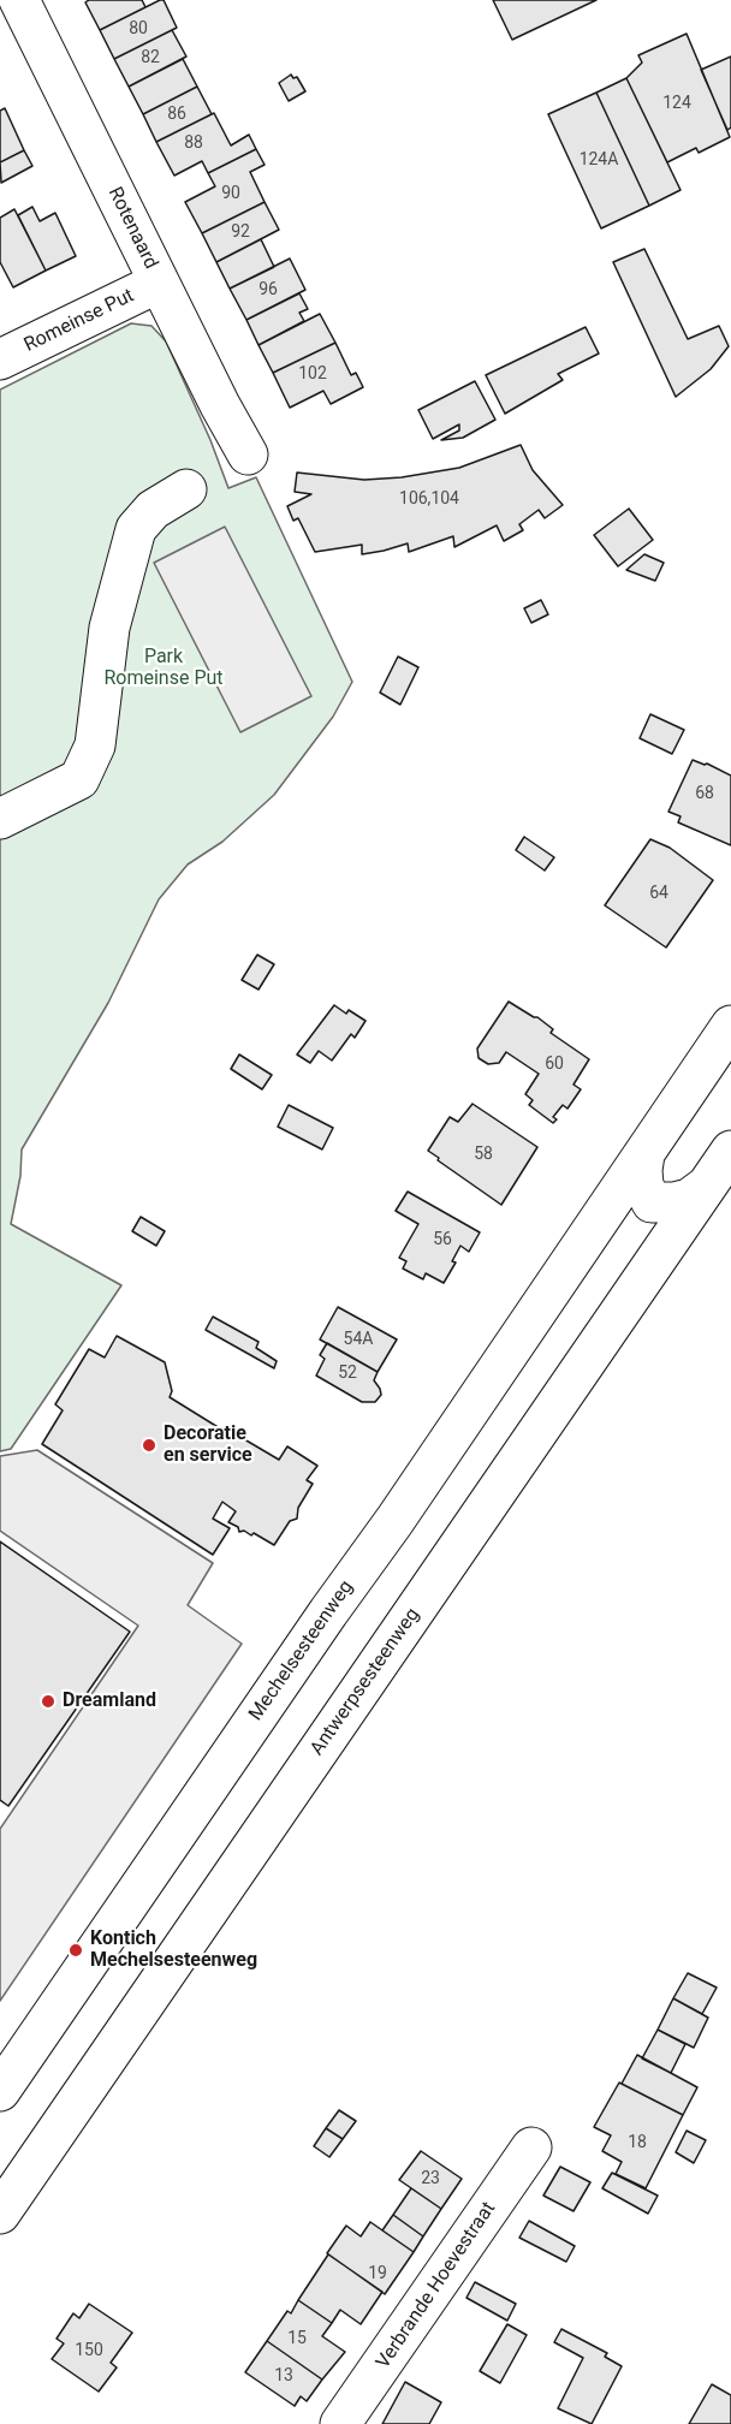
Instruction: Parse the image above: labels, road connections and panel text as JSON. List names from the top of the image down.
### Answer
{
  "streets": {
    "main road": [
      "Rotenaard",
      "Romeinse Put",
      "Mechelsesteenweg",
      "Antwerpsesteenweg",
      "Verbrande Hoevestraat"
    ]
  },
  "crossings": [
    ["Rotenaard", "Romeinse Put"]
  ],
  "parks": ["Park Romeinse Put"],
  "places": ["Decoratie en service", "Dreamland", "Kontich Mechelsesteenweg"],
  "house_numbers": [
    "80",
    "82",
    "124",
    "86",
    "88",
    "124A",
    "90",
    "92",
    "96",
    "102",
    "106,104",
    "68",
    "64",
    "60",
    "58",
    "56",
    "54A",
    "52",
    "18",
    "23",
    "19",
    "15",
    "150",
    "13"
  ]
}
